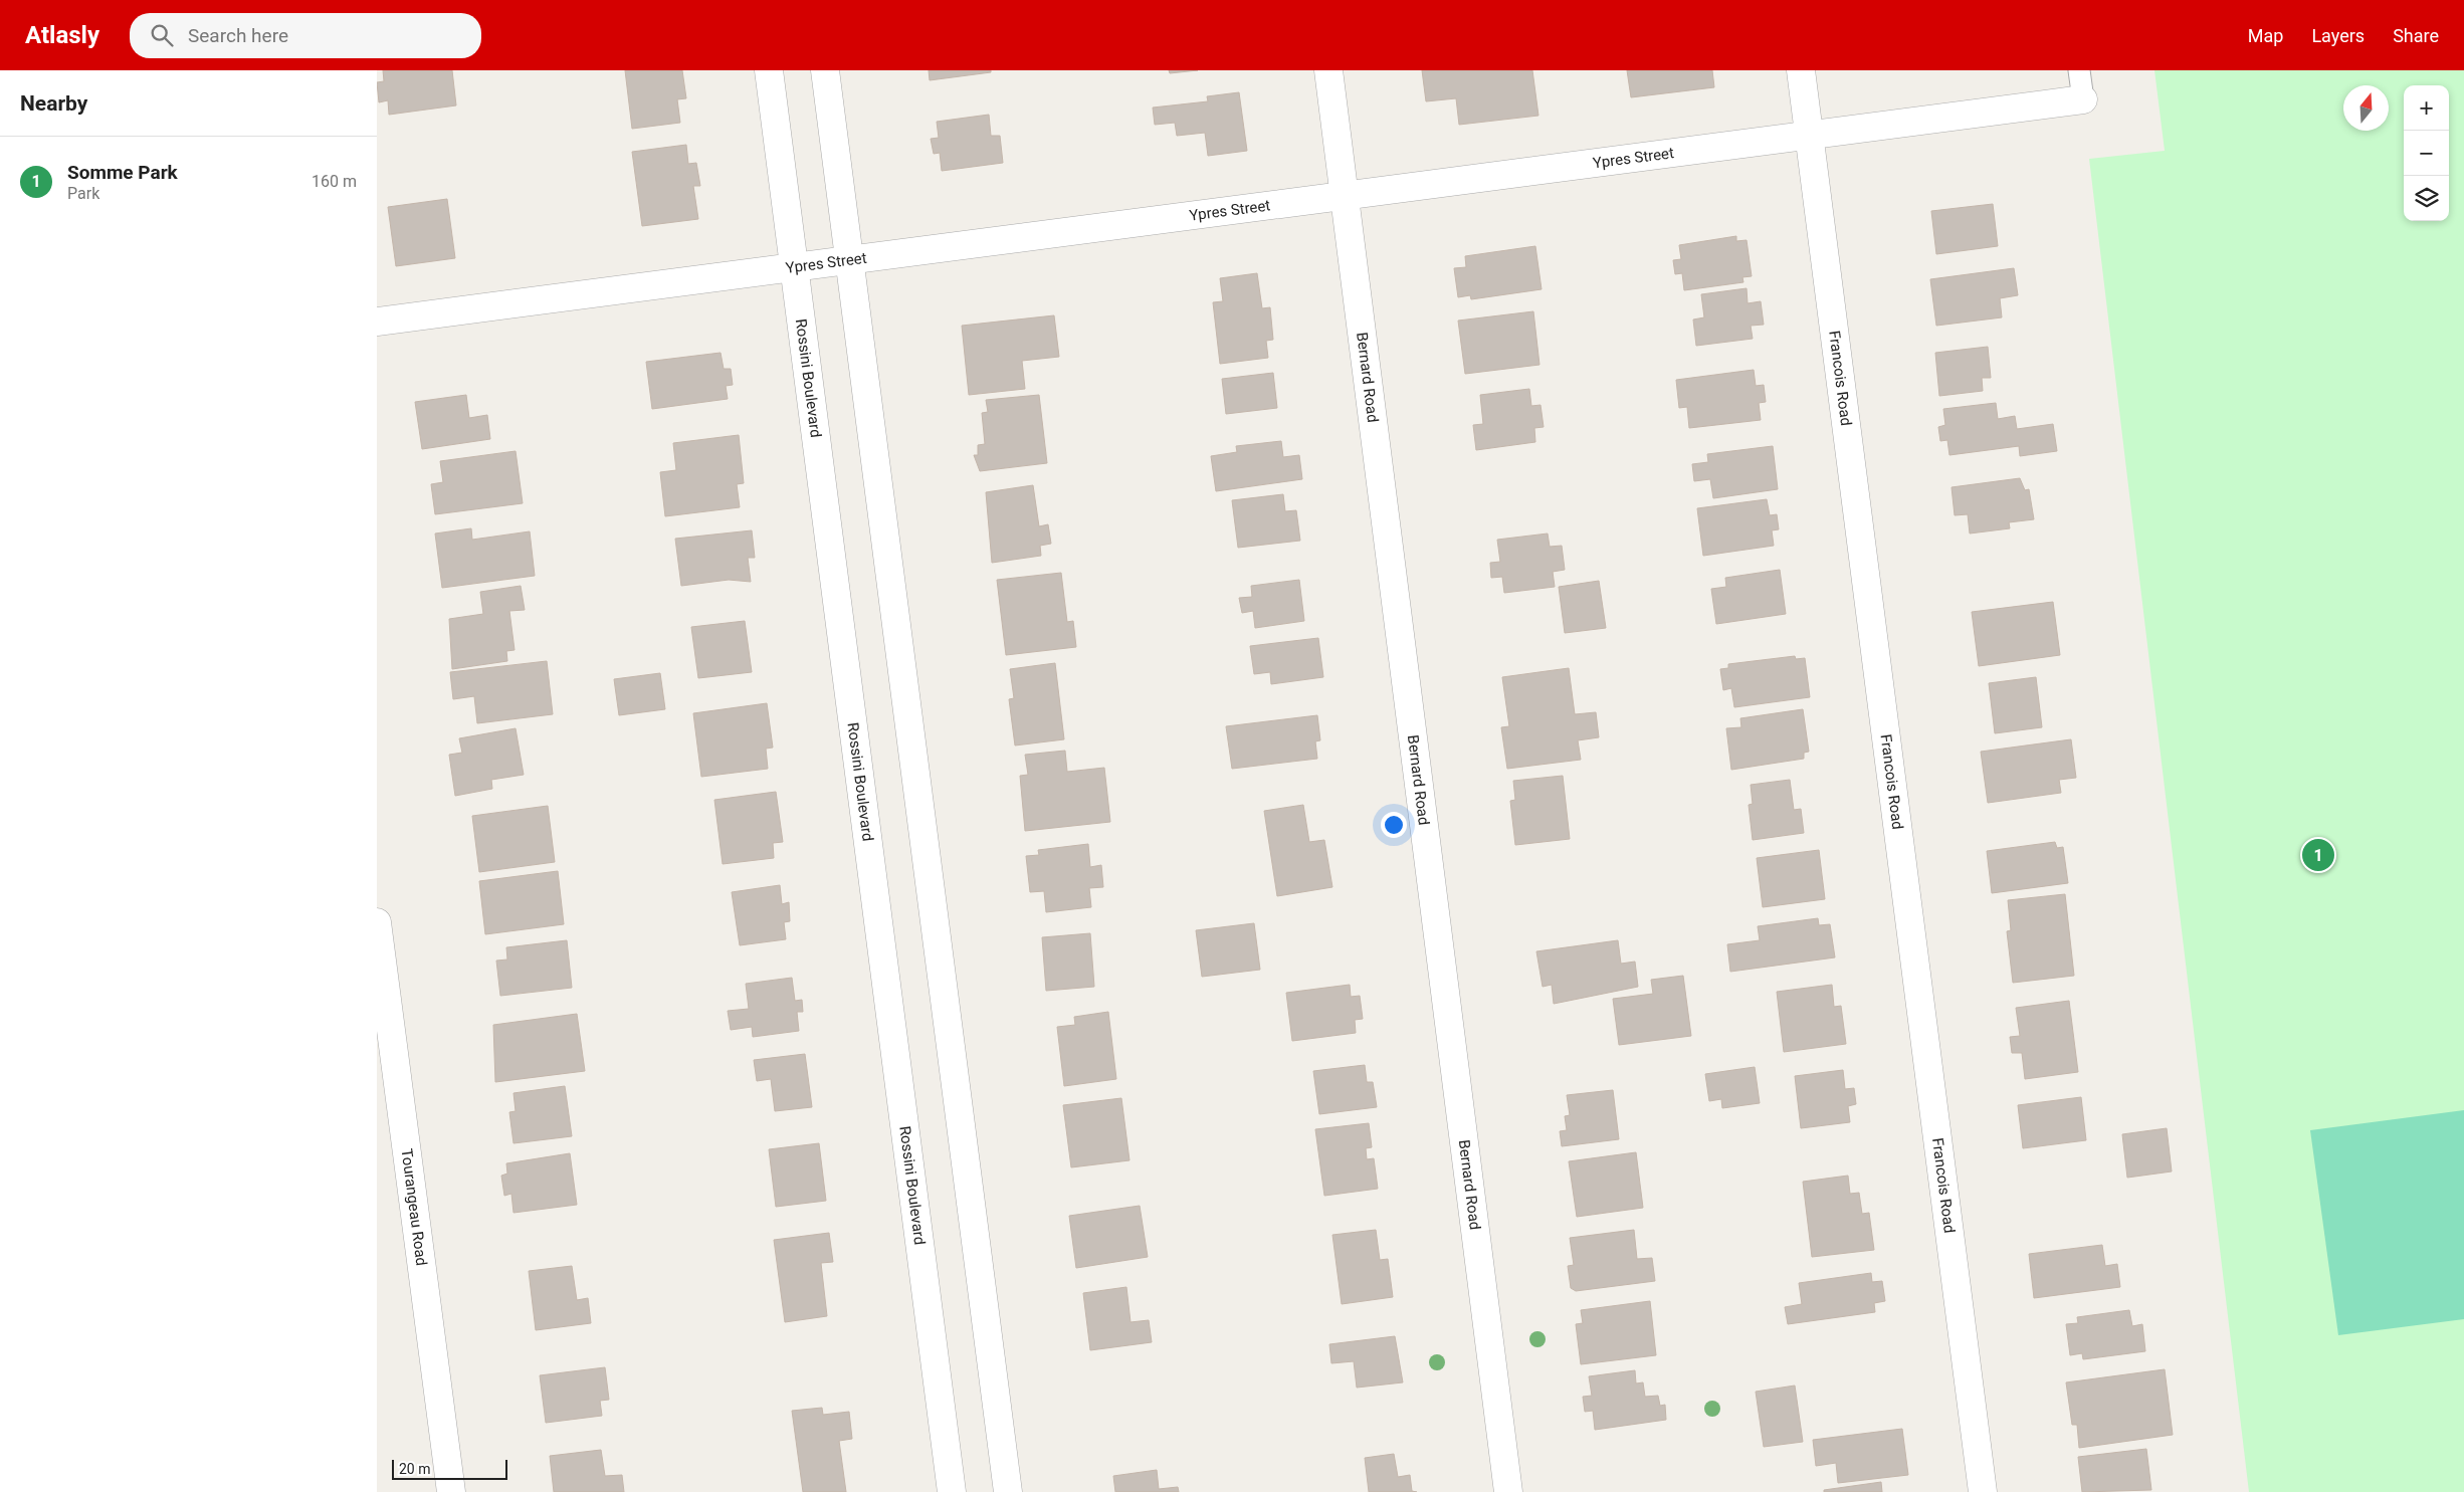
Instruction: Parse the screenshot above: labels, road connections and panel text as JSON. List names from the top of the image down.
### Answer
{
  "streets": {
    "street": [
      "Ypres Street",
      "Rossini Boulevard",
      "Bernard Road",
      "Francois Road",
      "Tourangeau Road"
    ]
  },
  "crossings": [
    ["Ypres Street", "Rossini Boulevard"],
    ["Ypres Street", "Bernard Road"],
    ["Ypres Street", "Francois Road"]
  ],
  "scale_bar": "20 m",
  "north": "top",
  "page": {
    "header": "Atlasly",
    "search": "Search here",
    "nav": ["Map", "Layers", "Share"],
    "heading": "Nearby",
    "map_buttons": ["+", "−"],
    "list": [
      {
        "mark": "1",
        "name": "Somme Park",
        "note": "Park",
        "value": "160 m"
      }
    ],
    "pins": "1",
    "scale": "20 m"
  }
}
